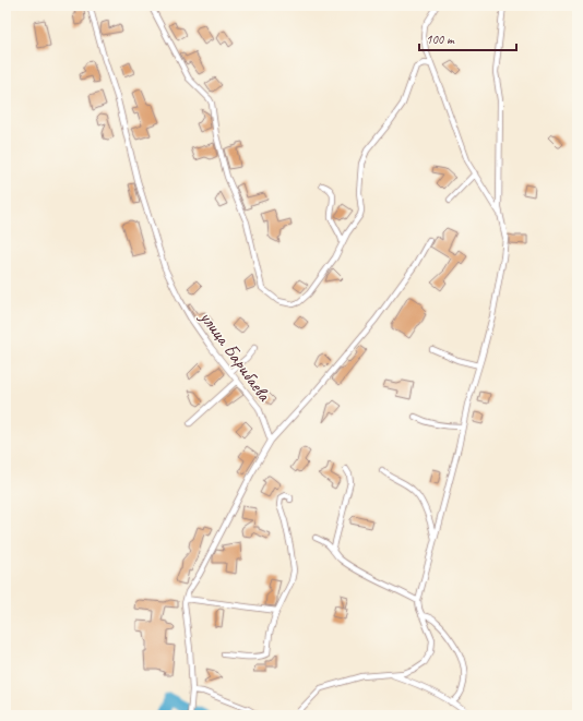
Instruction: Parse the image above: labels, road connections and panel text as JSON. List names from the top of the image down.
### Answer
{
  "streets": {
    "street": ["улица Барибаева"]
  },
  "scale_bar": "100 m"
}
